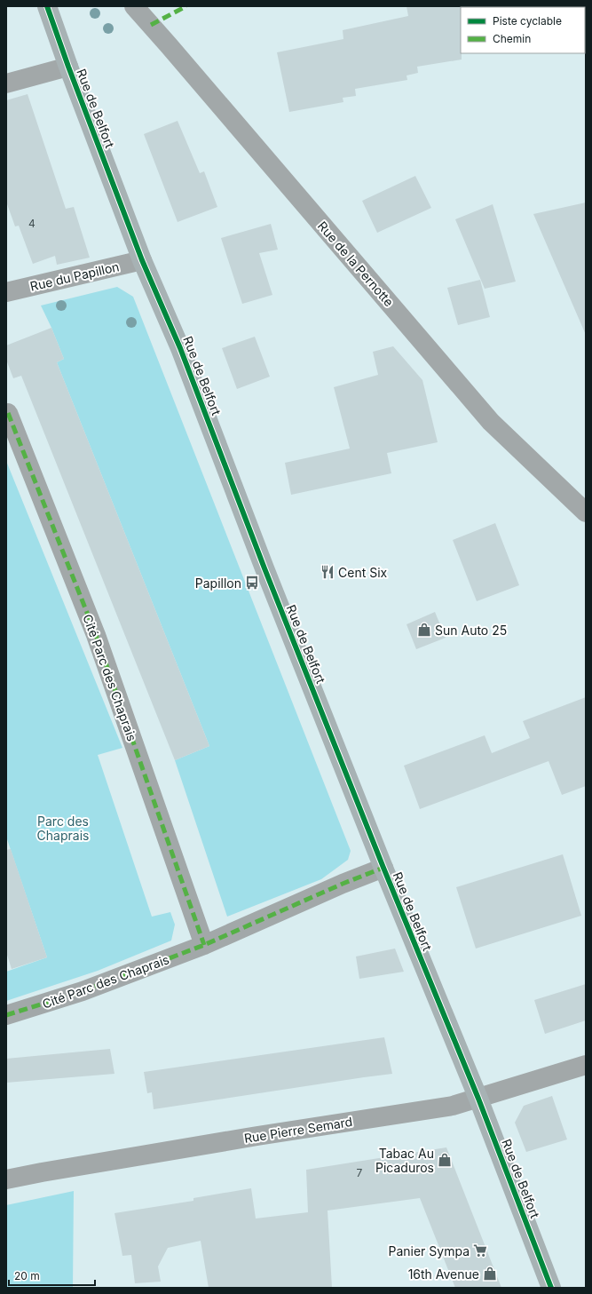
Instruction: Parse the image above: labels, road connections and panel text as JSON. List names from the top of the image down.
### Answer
{
  "streets": {
    "main road": ["Rue de Belfort"],
    "street": [
      "Rue de la Pernotte",
      "Rue du Papillon",
      "Cité Parc des Chaprais",
      "Rue Pierre Semard"
    ]
  },
  "crossings": [
    ["Rue de Belfort", "Rue du Papillon"],
    ["Rue de Belfort", "Cité Parc des Chaprais"],
    ["Rue de Belfort", "Rue Pierre Semard"]
  ],
  "parks": ["Parc des Chaprais"],
  "places": {
    "restaurant": ["Cent Six"],
    "bus stop": ["Papillon"],
    "shop": ["Sun Auto 25", "Tabac Au Picaduros", "16th Avenue"],
    "supermarket": ["Panier Sympa"]
  },
  "house_numbers": ["4", "7"],
  "legend": ["Piste cyclable", "Chemin"],
  "scale_bar": "20 m"
}
